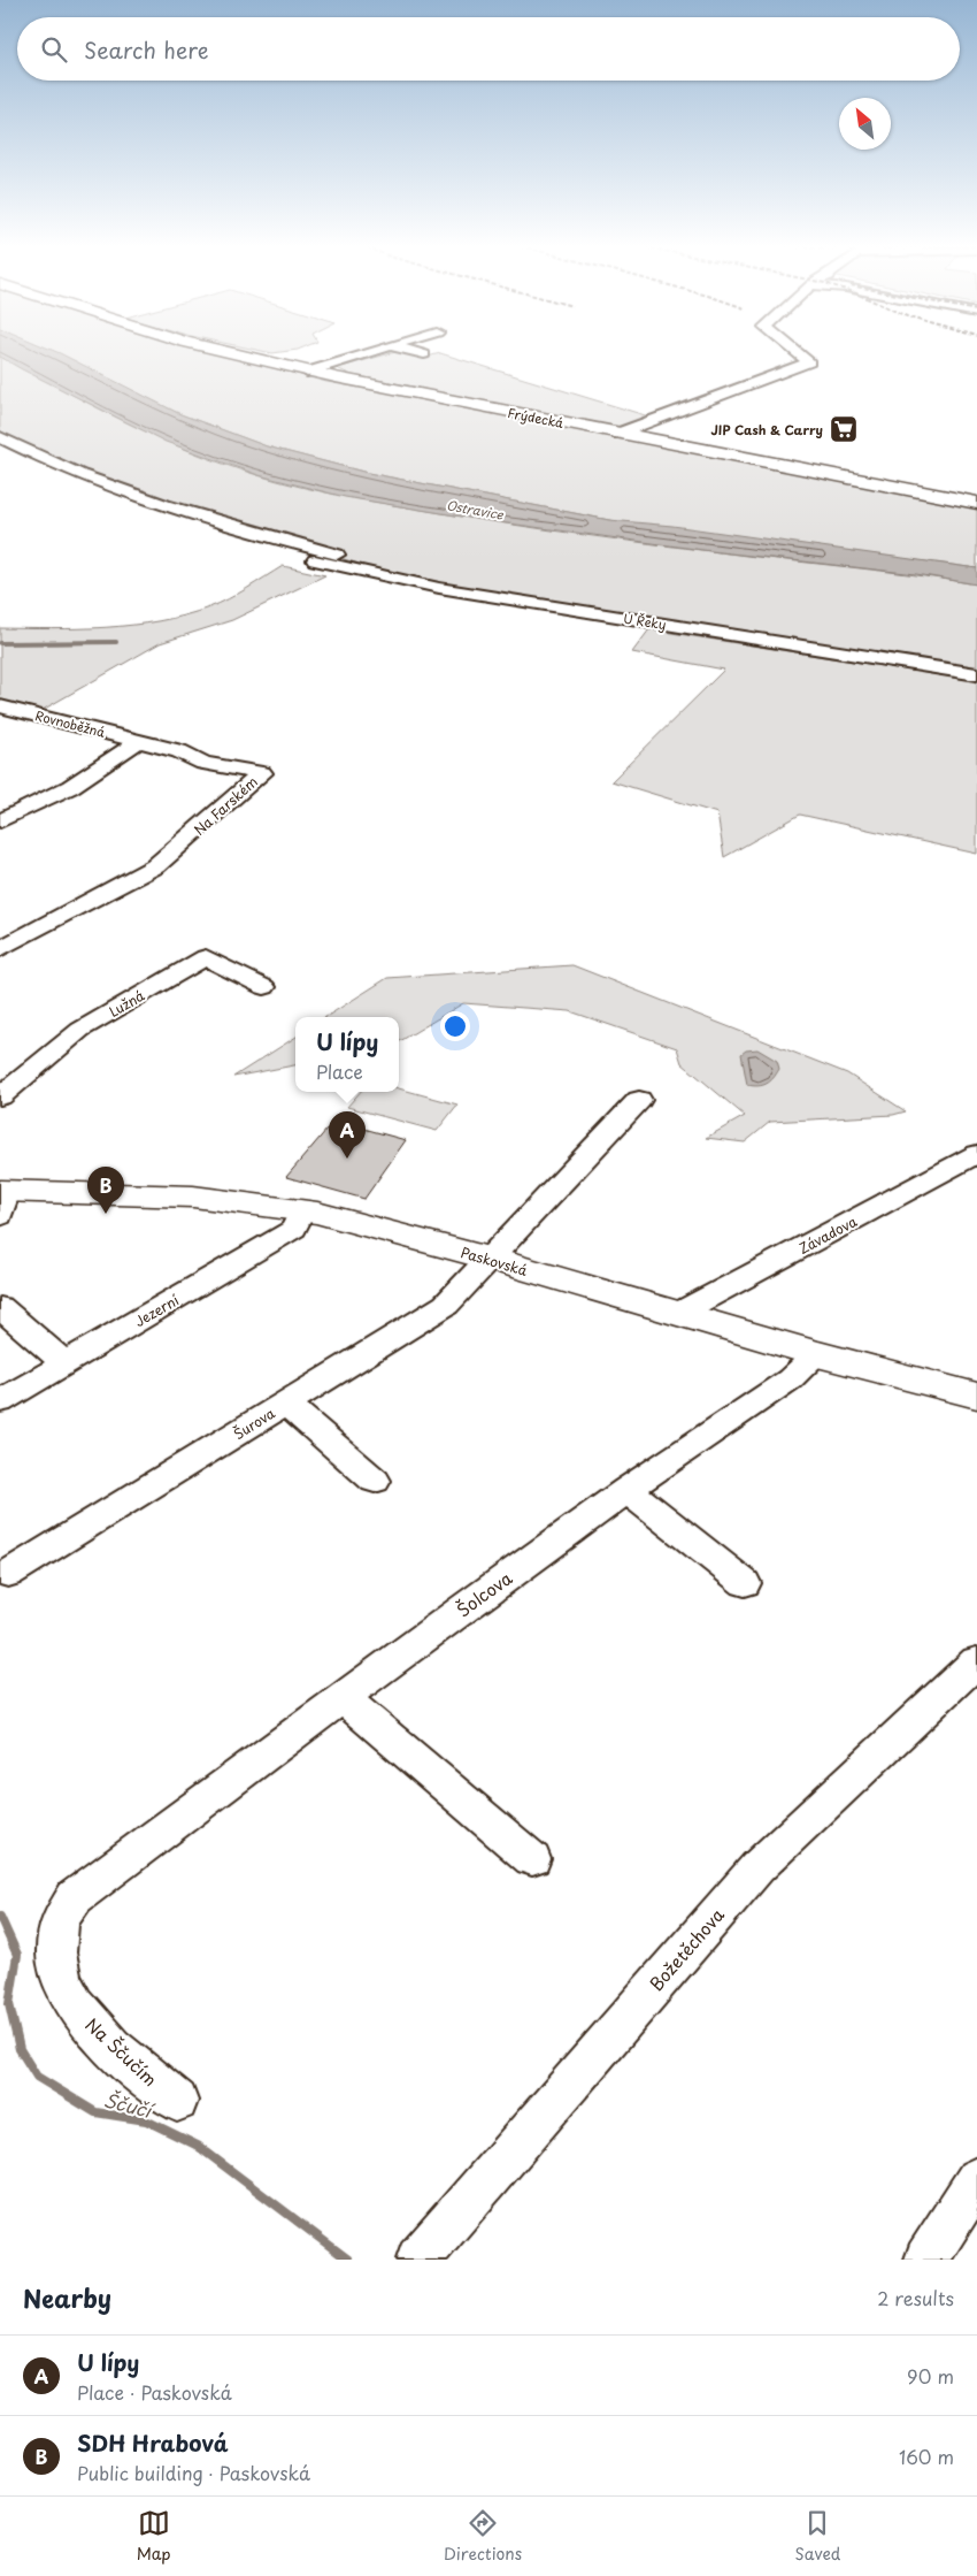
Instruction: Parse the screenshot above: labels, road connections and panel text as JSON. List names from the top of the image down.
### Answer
{
  "streets": {
    "main road": ["Frýdecká", "Paskovská"],
    "street": [
      "U Řeky",
      "Rovnoběžná",
      "Na Farském",
      "Lužná",
      "Závadova",
      "Jezerní",
      "Šurova",
      "Šolcova",
      "Božetěchova",
      "Na Ščučím"
    ]
  },
  "crossings": [
    ["Rovnoběžná", "Na Farském"],
    ["Závadova", "Paskovská"],
    ["Paskovská", "Jezerní"],
    ["Paskovská", "Šurova"],
    ["Paskovská", "Šolcova"],
    ["Šolcova", "Na Ščučím"]
  ],
  "water": ["Ostravice", "Ščučí"],
  "places": {
    "supermarket": ["JIP Cash & Carry"]
  },
  "north": "top left",
  "page": {
    "search": "Search here",
    "popup": ["U lípy", "Place"],
    "pins": ["A", "B"],
    "heading": ["Nearby", "2 results"],
    "list": [
      {
        "mark": "A",
        "name": "U lípy",
        "note": "Place · Paskovská",
        "value": "90 m"
      },
      {
        "mark": "B",
        "name": "SDH Hrabová",
        "note": "Public building · Paskovská",
        "value": "160 m"
      }
    ],
    "nav": ["Map", "Directions", "Saved"]
  }
}
